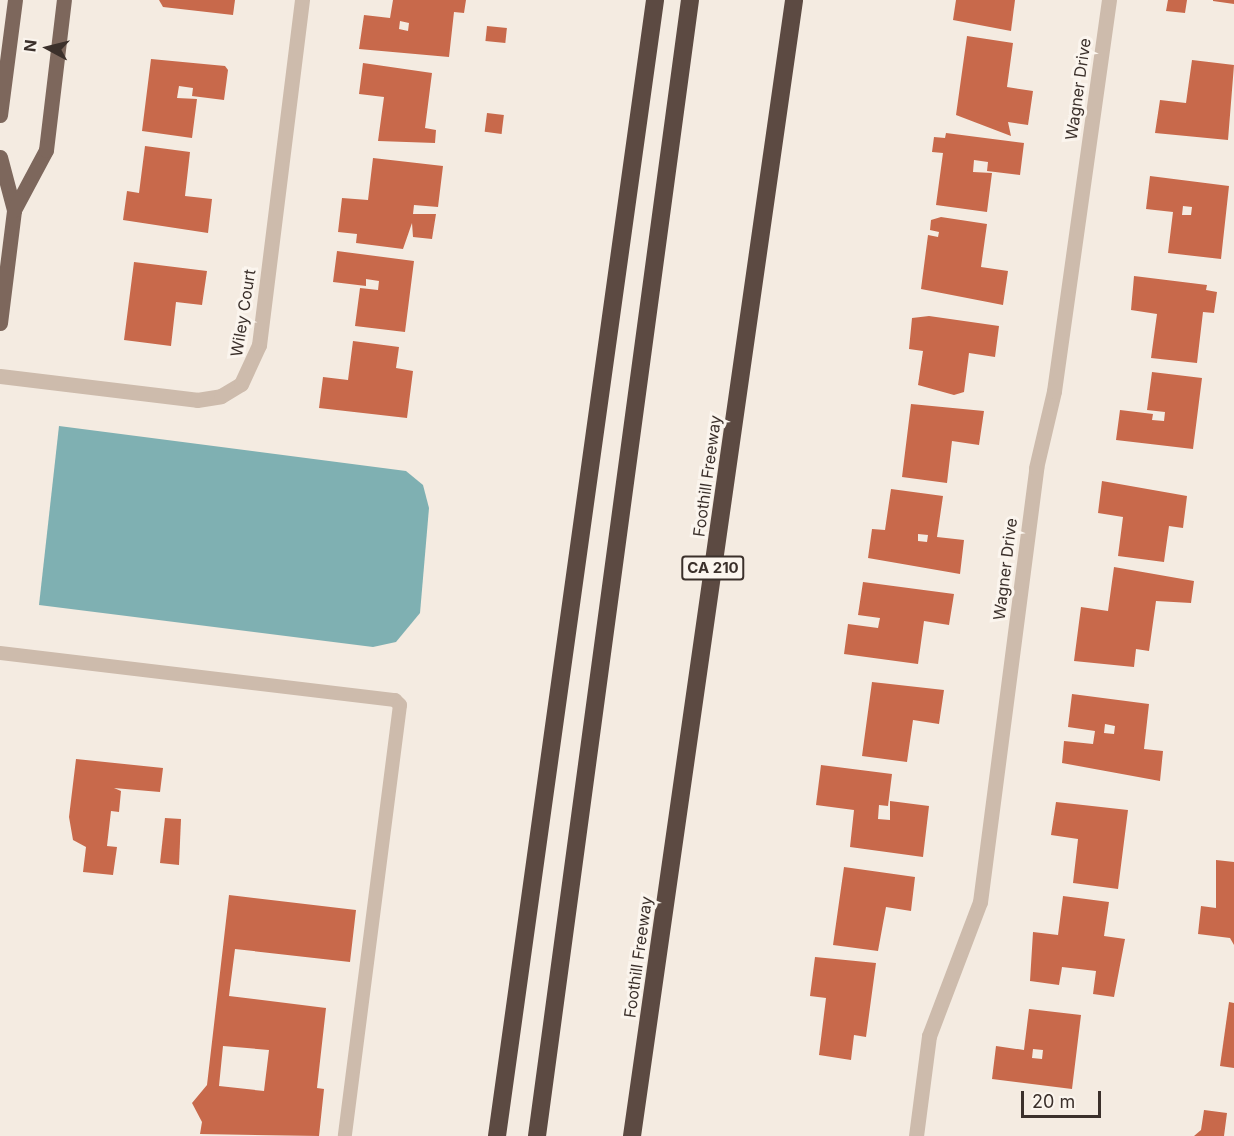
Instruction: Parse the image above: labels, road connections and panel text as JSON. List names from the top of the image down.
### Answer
{
  "streets": {
    "highway": ["Foothill Freeway", "CA 210"],
    "street": ["Wagner Drive", "Wiley Court"]
  },
  "scale_bar": "20 m",
  "north": "left"
}
